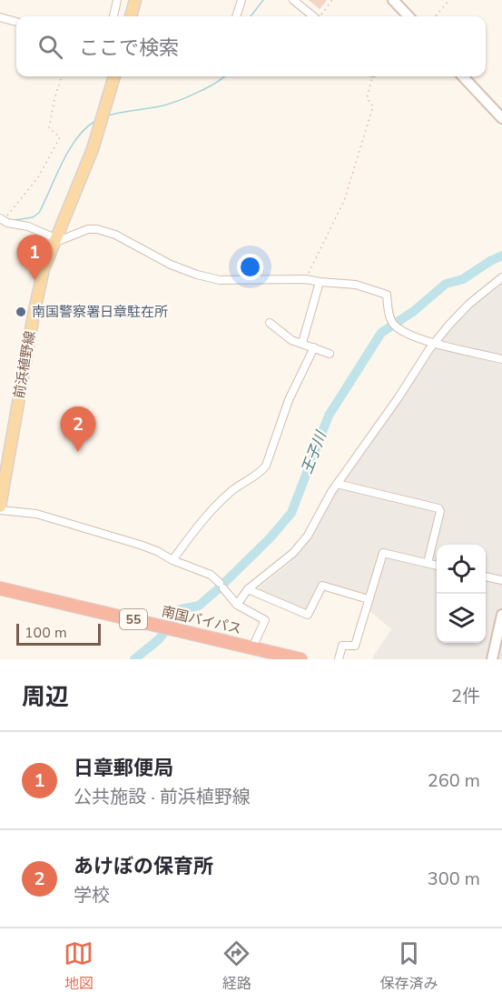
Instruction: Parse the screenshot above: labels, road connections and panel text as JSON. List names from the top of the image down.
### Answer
{
  "streets": {
    "highway": ["55", "南国バイパス"],
    "main road": ["前浜植野線"]
  },
  "water": ["王子川"],
  "places": ["南国警察署日章駐在所"],
  "scale_bar": "100 m",
  "page": {
    "search": "ここで検索",
    "pins": ["1", "2"],
    "scale": "100 m",
    "heading": ["周辺", "2件"],
    "list": [
      {
        "mark": "1",
        "name": "日章郵便局",
        "note": "公共施設 · 前浜植野線",
        "value": "260 m"
      },
      {
        "mark": "2",
        "name": "あけぼの保育所",
        "note": "学校",
        "value": "300 m"
      }
    ],
    "nav": ["地図", "経路", "保存済み"]
  }
}
